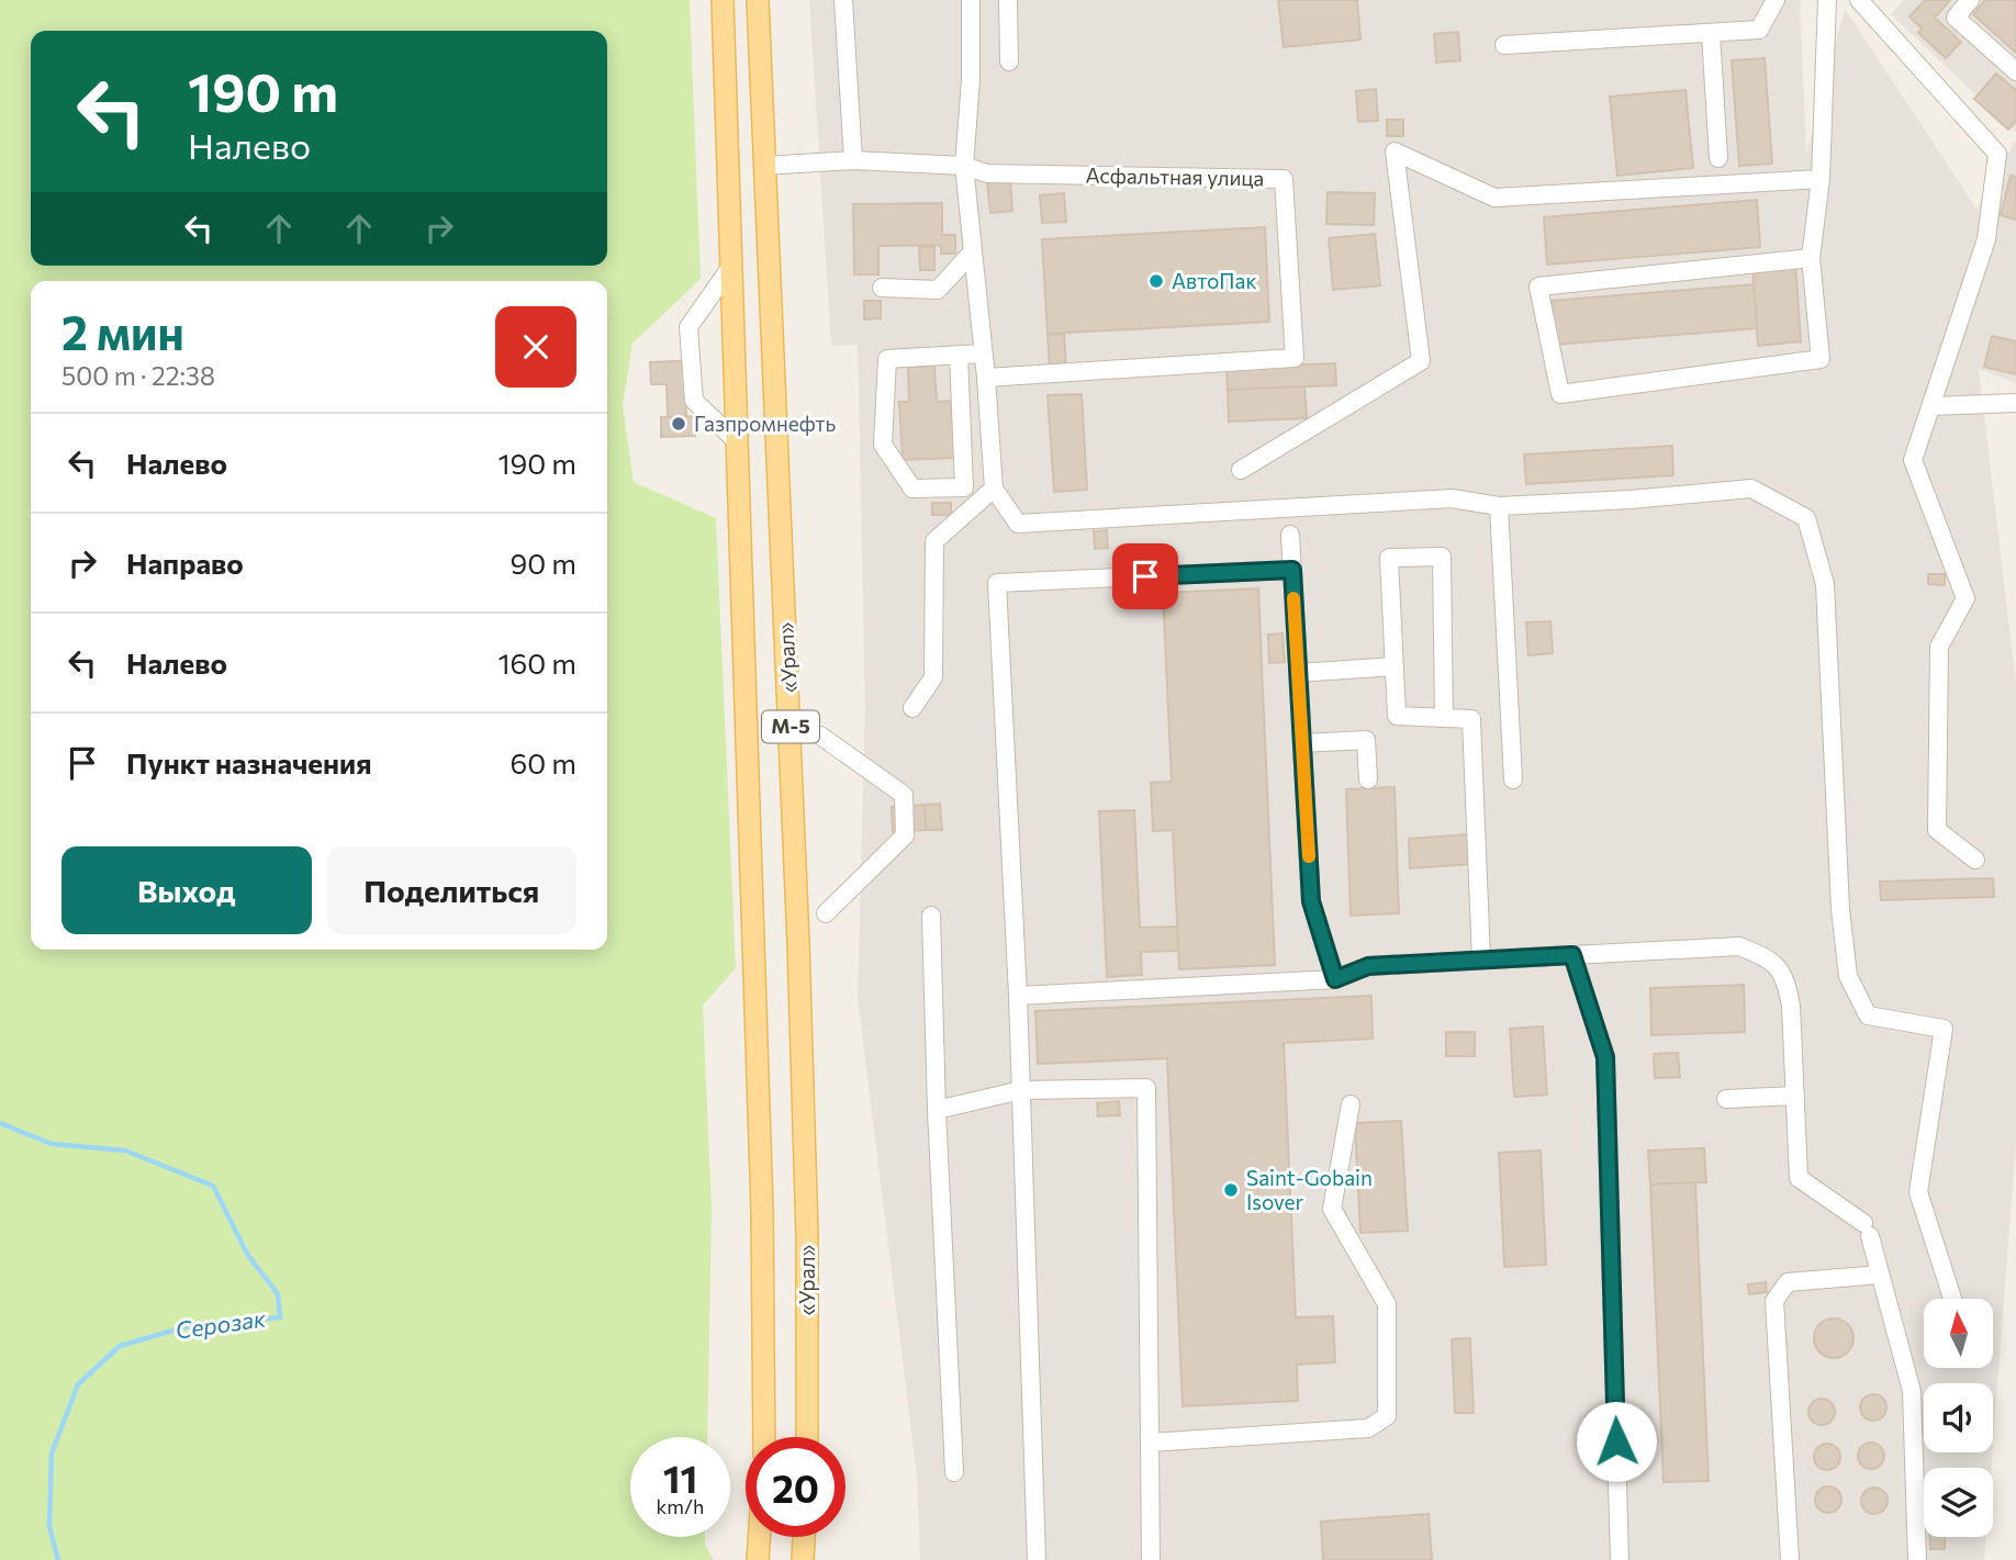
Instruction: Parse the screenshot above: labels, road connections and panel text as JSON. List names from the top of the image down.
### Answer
{
  "streets": {
    "main road": ["«Урал»", "М-5"],
    "street": ["Асфальтная улица"]
  },
  "crossings": [
    ["Асфальтная улица", "«Урал»"]
  ],
  "water": ["Серозак"],
  "places": ["АвтоПак", "Газпромнефть", "Saint-Gobain Isover"],
  "north": "top",
  "page": {
    "turn": ["190 m", "Налево"],
    "heading": ["2 мин", "500 m · 22:38"],
    "list": [
      {
        "name": "Налево",
        "value": "190 m"
      },
      {
        "name": "Направо",
        "value": "90 m"
      },
      {
        "name": "Налево",
        "value": "160 m"
      },
      {
        "name": "Пункт назначения",
        "value": "60 m"
      }
    ],
    "buttons": ["Выход", "Поделиться"],
    "speed": "11 km/h",
    "limit": "20"
  }
}
